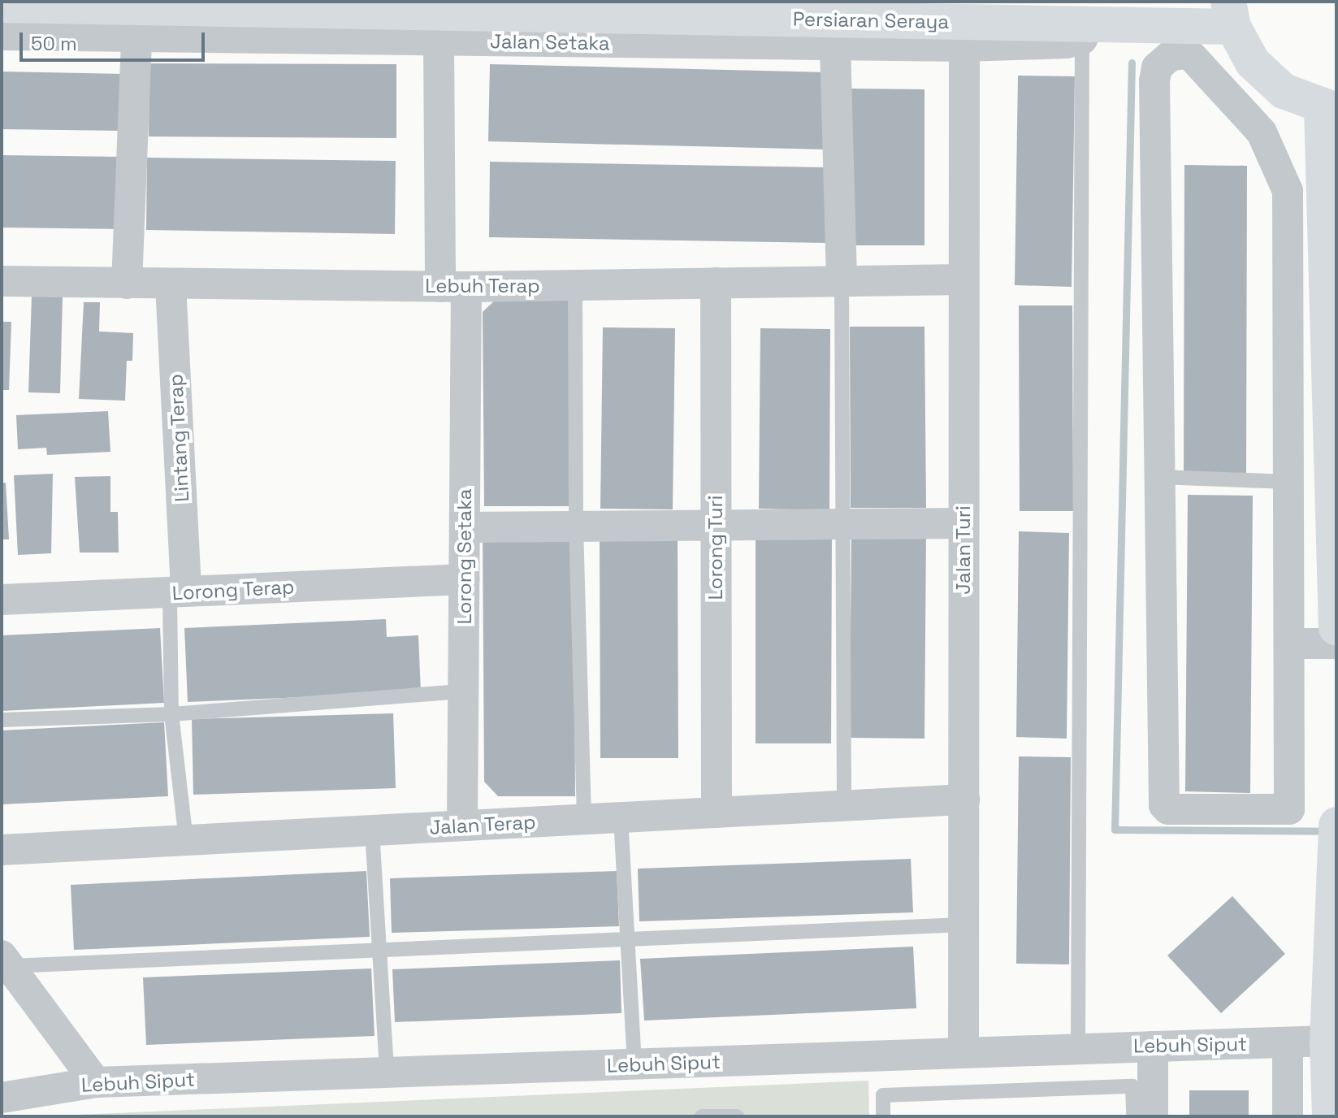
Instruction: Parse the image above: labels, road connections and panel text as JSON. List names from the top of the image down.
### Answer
{
  "streets": {
    "main road": ["Persiaran Seraya"],
    "street": [
      "Jalan Setaka",
      "Lebuh Terap",
      "Lintang Terap",
      "Lorong Turi",
      "Jalan Turi",
      "Lorong Setaka",
      "Lorong Terap",
      "Jalan Terap",
      "Lebuh Siput"
    ]
  },
  "crossings": [
    ["Persiaran Seraya", "Jalan Setaka"],
    ["Jalan Setaka", "Jalan Turi"],
    ["Jalan Setaka", "Lorong Setaka"],
    ["Lebuh Terap", "Lintang Terap"],
    ["Lebuh Terap", "Lorong Turi"],
    ["Lebuh Terap", "Jalan Turi"],
    ["Lebuh Terap", "Lorong Setaka"],
    ["Lintang Terap", "Lorong Terap"],
    ["Lorong Turi", "Jalan Terap"],
    ["Jalan Turi", "Jalan Terap"],
    ["Jalan Turi", "Lebuh Siput"],
    ["Lorong Setaka", "Lorong Terap"],
    ["Lorong Setaka", "Jalan Terap"]
  ],
  "scale_bar": "50 m"
}
